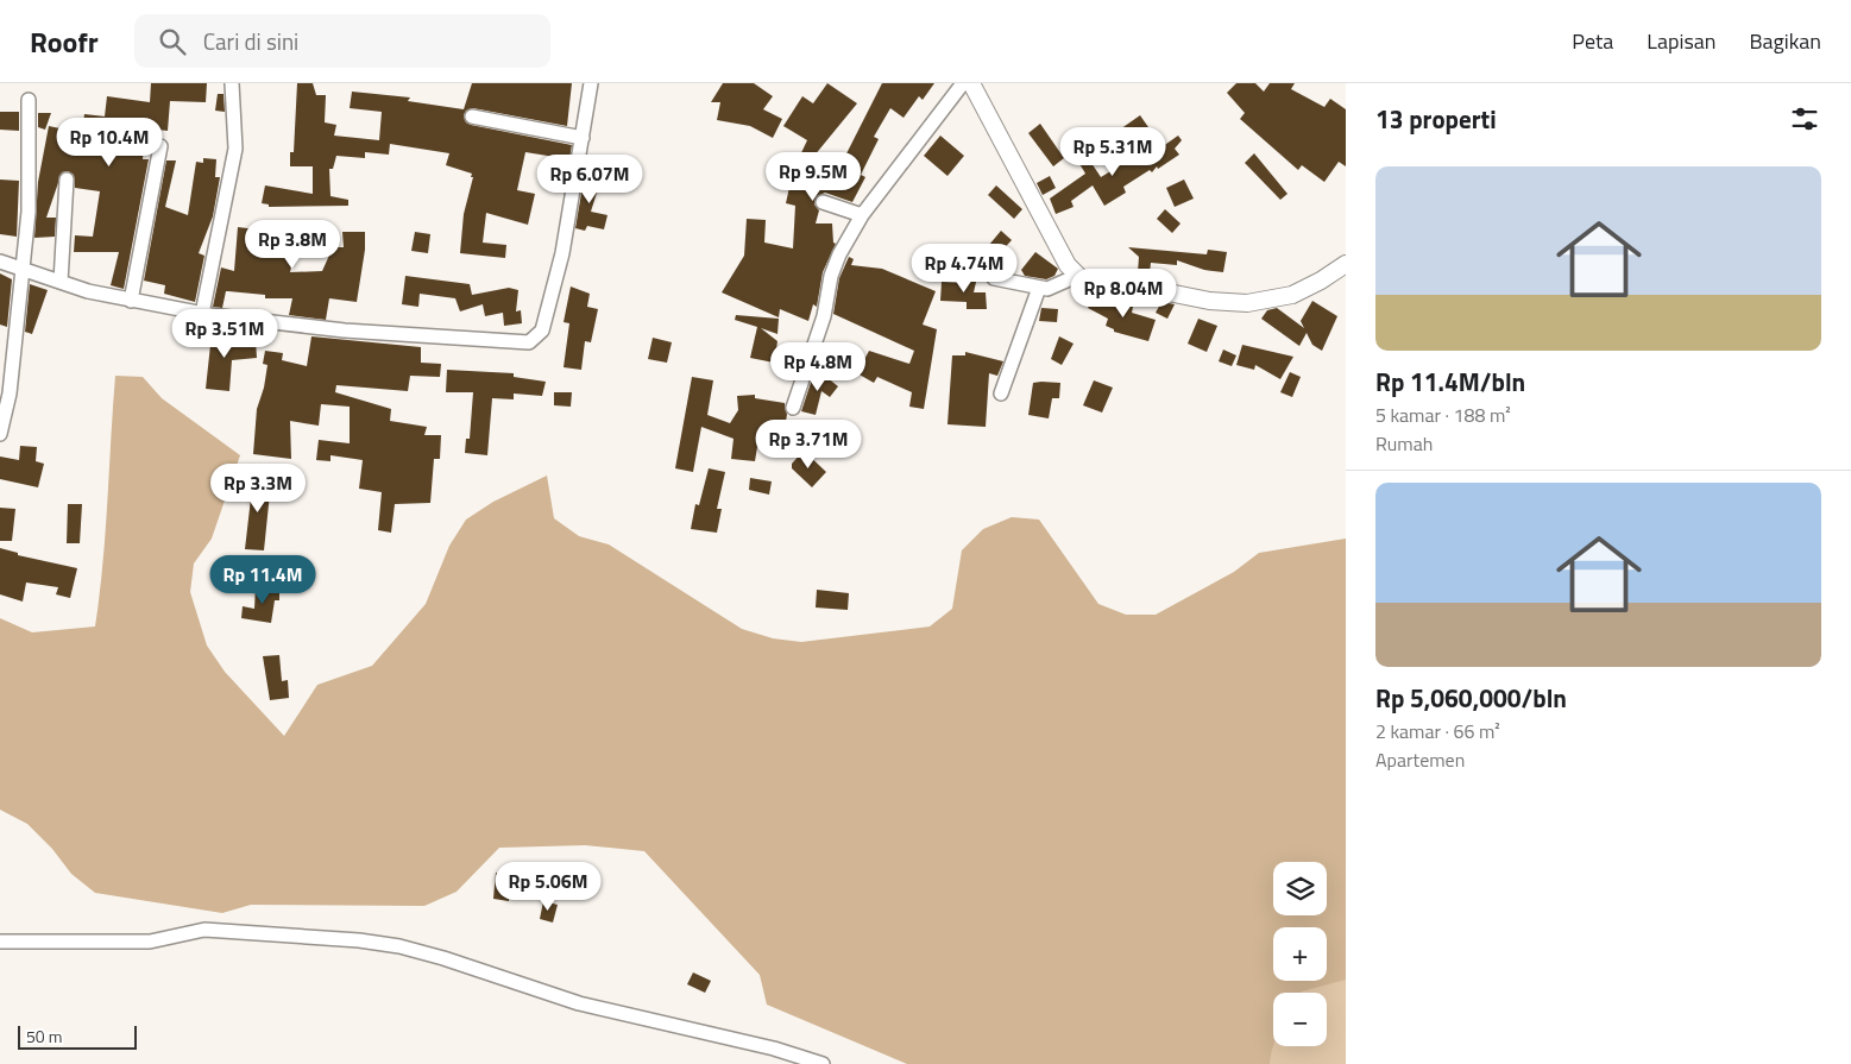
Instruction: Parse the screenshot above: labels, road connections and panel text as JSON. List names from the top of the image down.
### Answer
{
  "scale_bar": "50 m",
  "page": {
    "header": "Roofr",
    "search": "Cari di sini",
    "nav": ["Peta", "Lapisan", "Bagikan"],
    "heading": "13 properti",
    "price": [
      "Rp 10.4M",
      "Rp 5.31M",
      "Rp 9.5M",
      "Rp 6.07M",
      "Rp 3.8M",
      "Rp 4.74M",
      "Rp 8.04M",
      "Rp 3.51M",
      "Rp 4.8M",
      "Rp 3.71M",
      "Rp 3.3M",
      "Rp 11.4M",
      "Rp 5.06M"
    ],
    "list": [
      {
        "name": "Rp 11.4M/bln",
        "note": "5 kamar · 188 m² · Rumah"
      },
      {
        "name": "Rp 5,060,000/bln",
        "note": "2 kamar · 66 m² · Apartemen"
      }
    ],
    "map_buttons": ["+", "−"],
    "scale": "50 m"
  }
}
